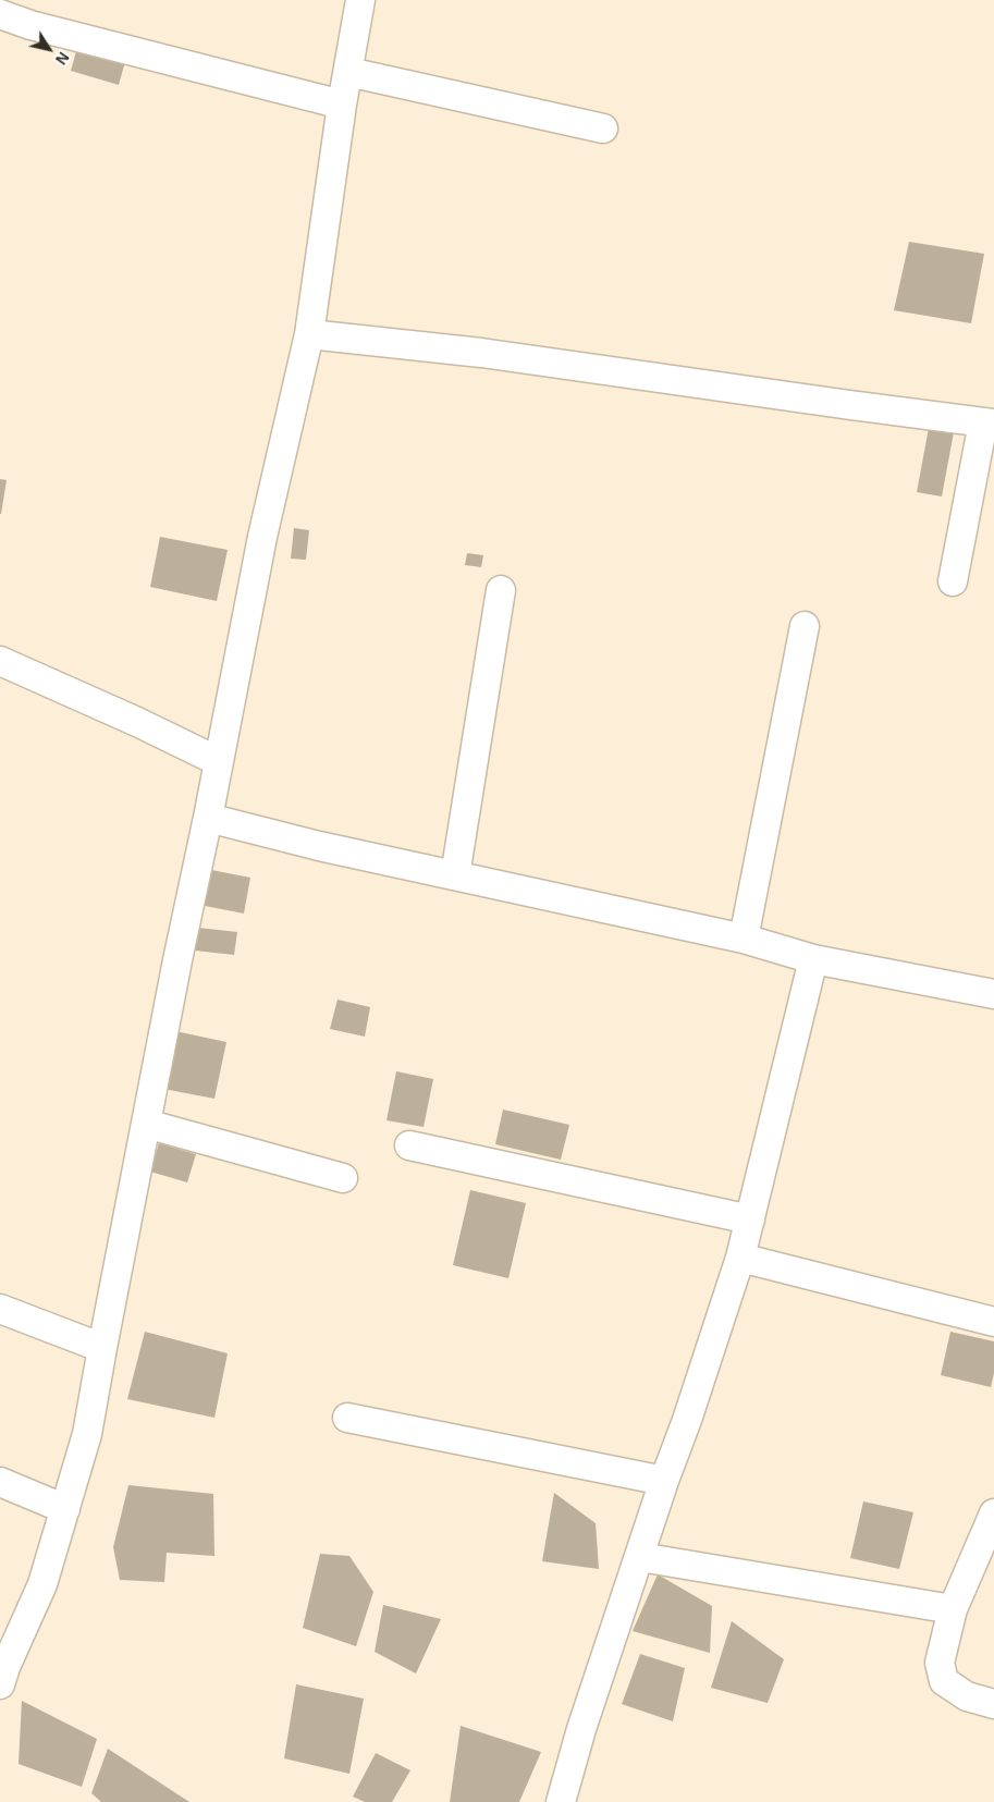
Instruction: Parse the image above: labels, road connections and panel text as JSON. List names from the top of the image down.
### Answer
{
  "north": "bottom right"
}
